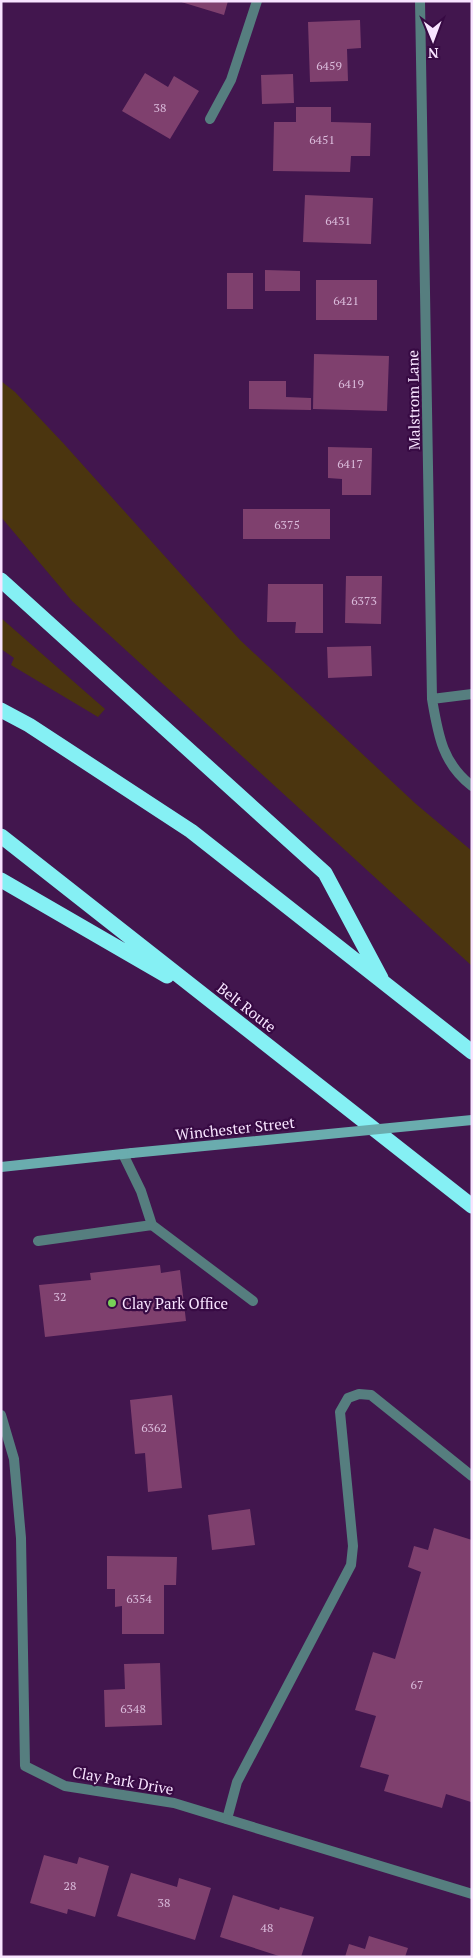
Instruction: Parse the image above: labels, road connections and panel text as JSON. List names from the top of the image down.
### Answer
{
  "streets": {
    "highway": ["Belt Route"],
    "main road": ["Winchester Street"],
    "street": ["Malstrom Lane", "Clay Park Drive"]
  },
  "places": ["Clay Park Office"],
  "house_numbers": [
    "6459",
    "38",
    "6451",
    "6431",
    "6421",
    "6419",
    "6417",
    "6375",
    "6373",
    "32",
    "6362",
    "6354",
    "67",
    "6348",
    "28",
    "38",
    "48"
  ],
  "north": "bottom"
}
